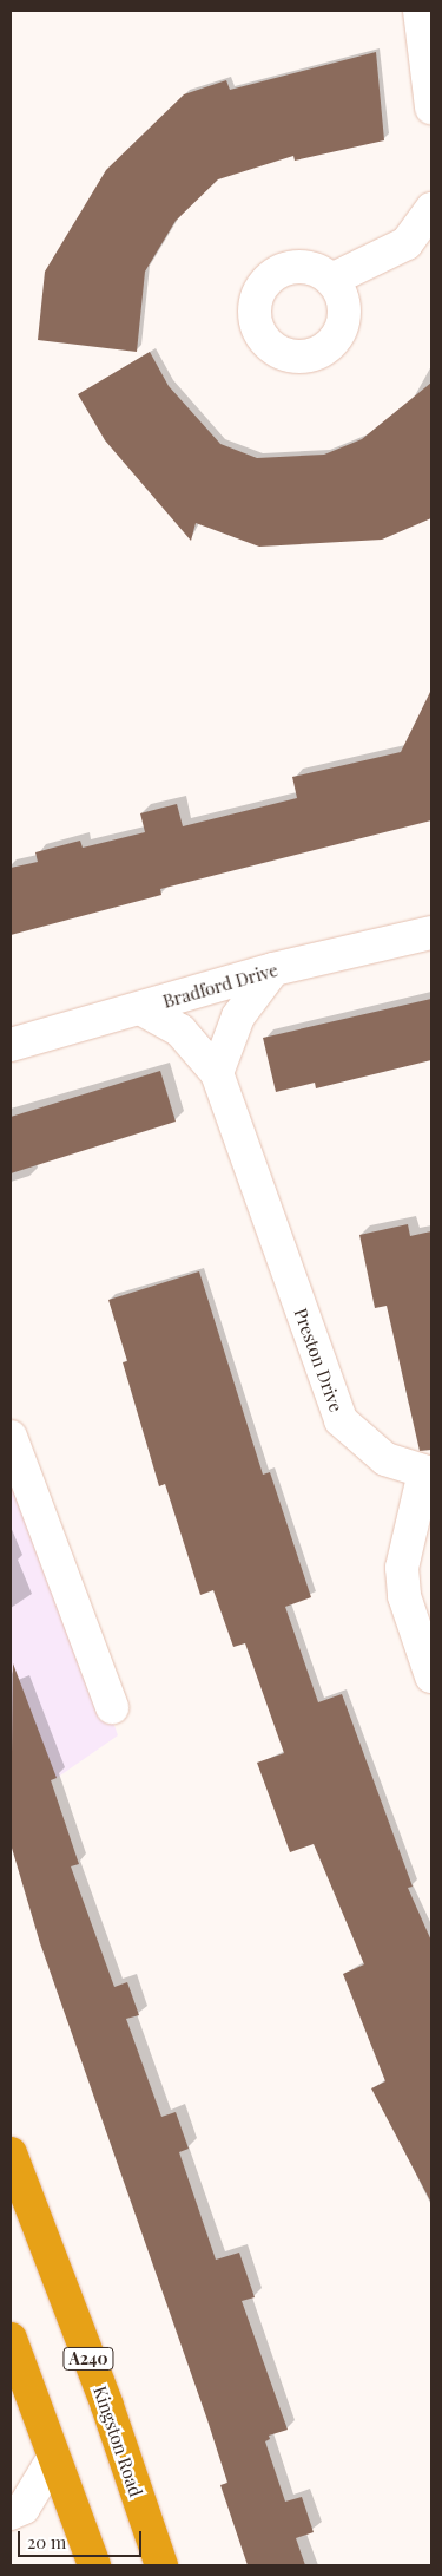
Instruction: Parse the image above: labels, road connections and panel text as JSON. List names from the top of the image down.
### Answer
{
  "streets": {
    "highway": ["A240", "Kingston Road"],
    "street": ["Bradford Drive", "Preston Drive"]
  },
  "crossings": [
    ["Bradford Drive", "Preston Drive"]
  ],
  "scale_bar": "20 m"
}
